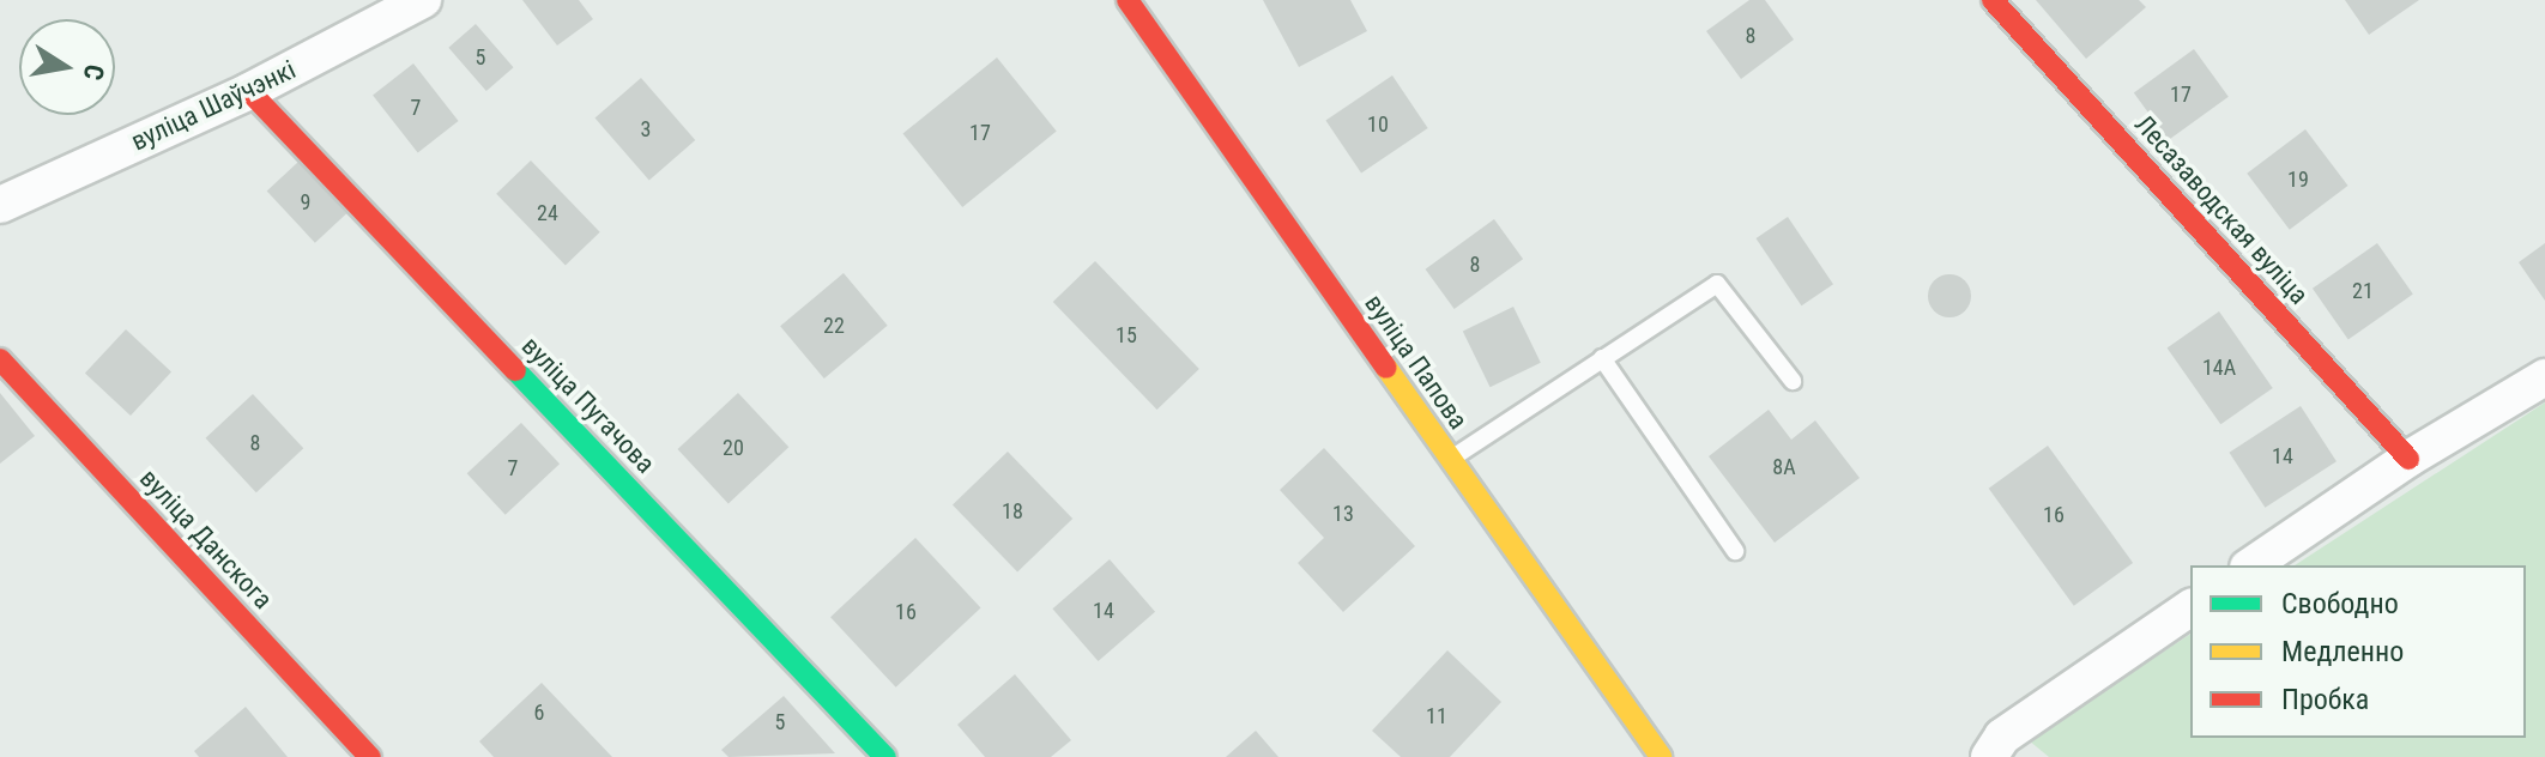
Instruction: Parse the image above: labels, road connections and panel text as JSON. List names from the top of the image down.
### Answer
{
  "streets": {
    "street": [
      "вуліца Шаўчэнкі",
      "Лесазаводская вуліца",
      "вуліца Папова",
      "вуліца Пугачова",
      "вуліца Данскога"
    ]
  },
  "crossings": [
    ["вуліца Шаўчэнкі", "вуліца Пугачова"]
  ],
  "house_numbers": [
    "8",
    "5",
    "17",
    "7",
    "10",
    "3",
    "17",
    "19",
    "9",
    "24",
    "8",
    "21",
    "22",
    "15",
    "14А",
    "8",
    "20",
    "14",
    "8А",
    "7",
    "18",
    "13",
    "16",
    "14",
    "16",
    "6",
    "11",
    "5"
  ],
  "legend": ["Свободно", "Медленно", "Пробка"],
  "north": "right"
}
